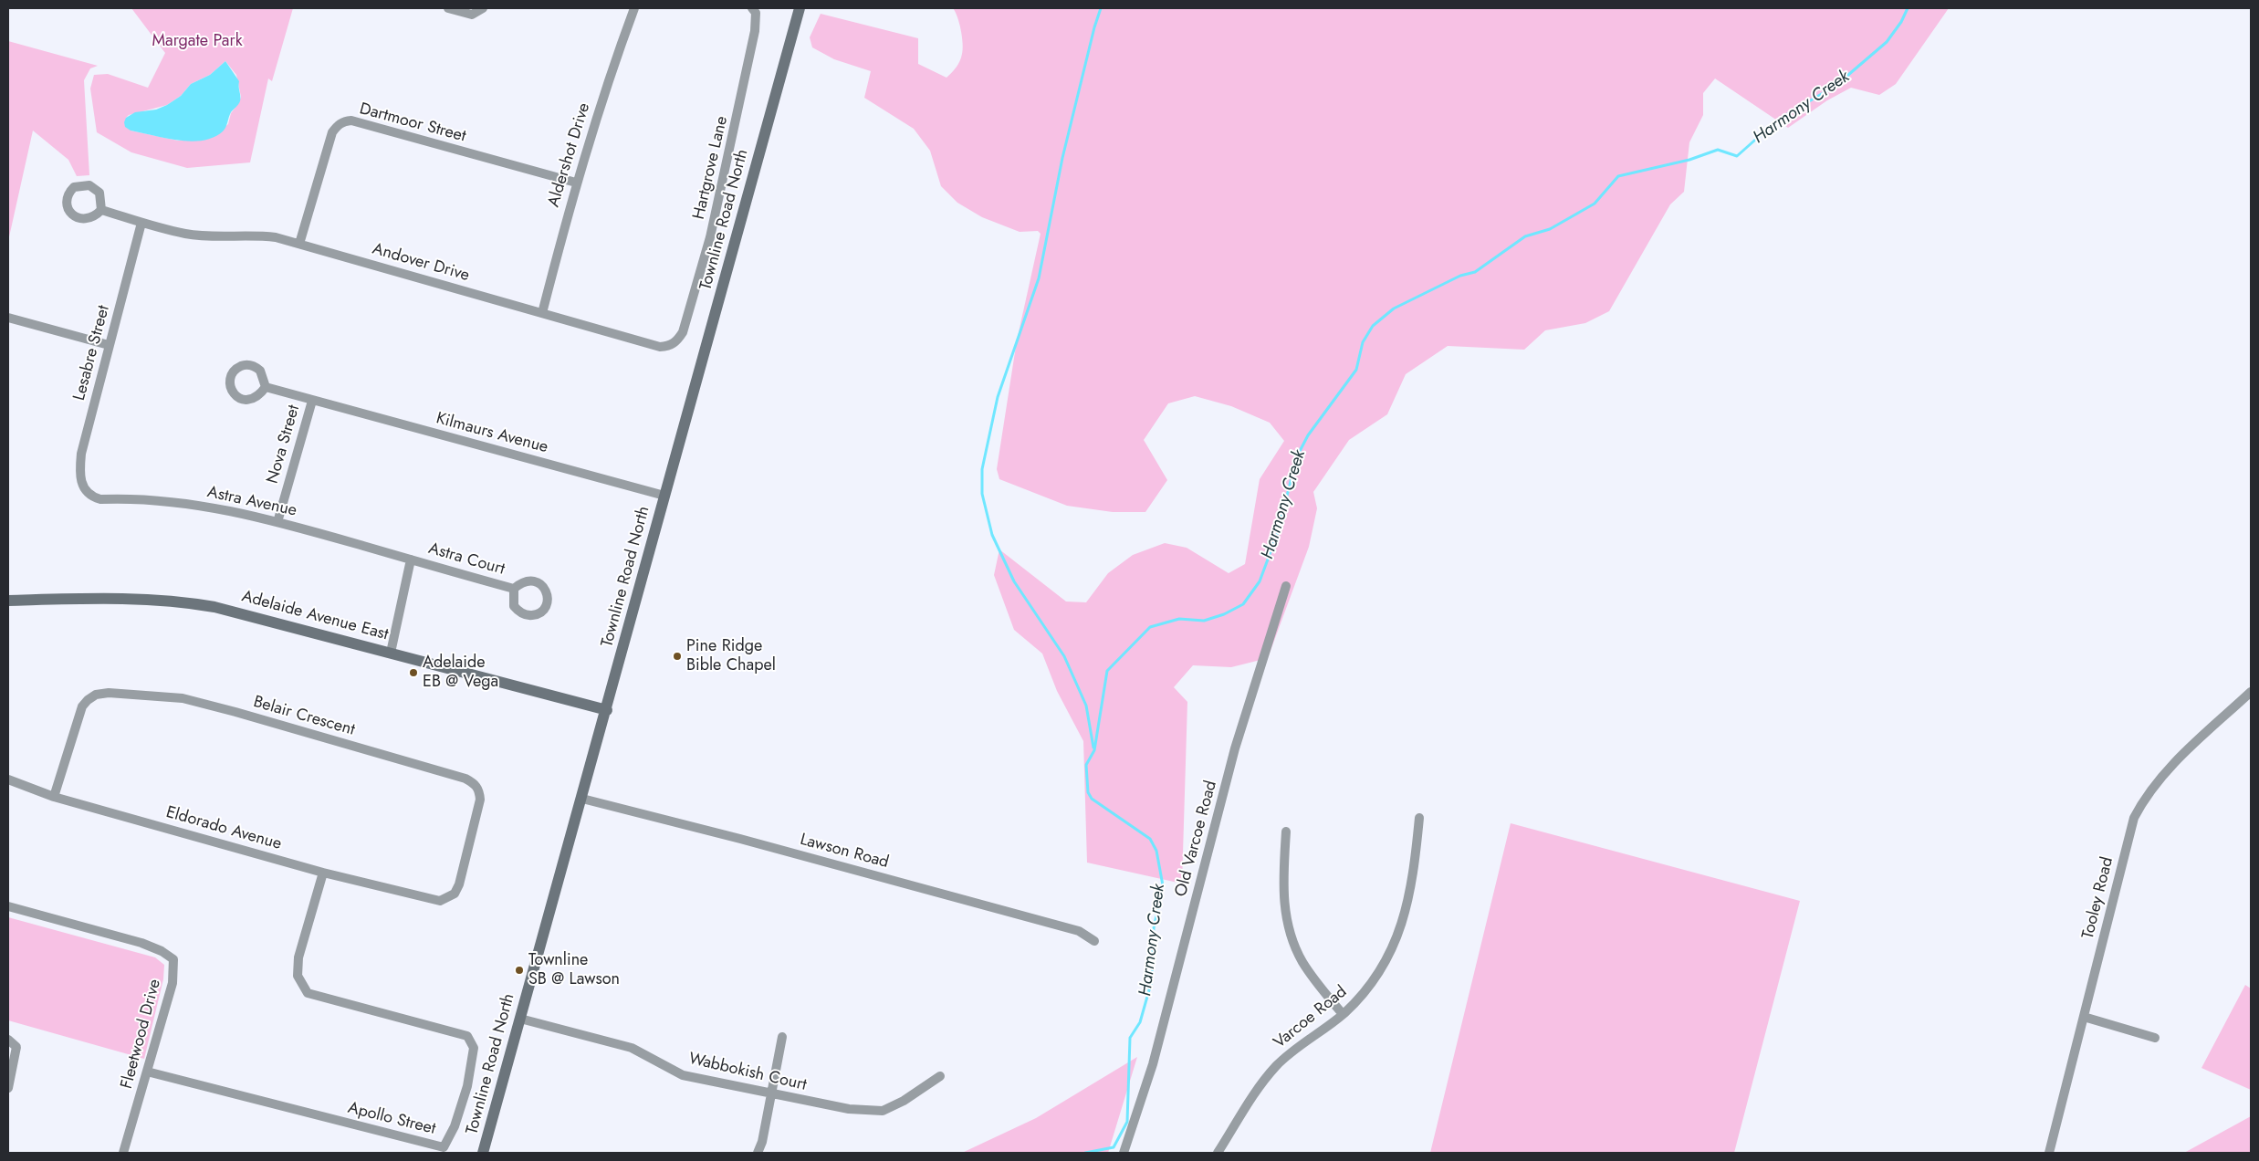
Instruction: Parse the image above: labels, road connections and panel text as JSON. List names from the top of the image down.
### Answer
{
  "streets": {
    "main road": ["Townline Road North", "Adelaide Avenue East"],
    "street": [
      "Dartmoor Street",
      "Aldershot Drive",
      "Hartgrove Lane",
      "Andover Drive",
      "Lesabre Street",
      "Kilmaurs Avenue",
      "Nova Street",
      "Astra Avenue",
      "Astra Court",
      "Belair Crescent",
      "Eldorado Avenue",
      "Old Varcoe Road",
      "Lawson Road",
      "Tooley Road",
      "Varcoe Road",
      "Fleetwood Drive",
      "Wabbokish Court",
      "Apollo Street"
    ]
  },
  "crossings": [
    ["Dartmoor Street", "Aldershot Drive"],
    ["Dartmoor Street", "Andover Drive"],
    ["Aldershot Drive", "Andover Drive"],
    ["Hartgrove Lane", "Andover Drive"],
    ["Townline Road North", "Kilmaurs Avenue"],
    ["Townline Road North", "Adelaide Avenue East"],
    ["Townline Road North", "Lawson Road"],
    ["Townline Road North", "Wabbokish Court"],
    ["Andover Drive", "Lesabre Street"],
    ["Lesabre Street", "Astra Avenue"],
    ["Kilmaurs Avenue", "Nova Street"],
    ["Nova Street", "Astra Avenue"],
    ["Astra Avenue", "Astra Court"],
    ["Belair Crescent", "Eldorado Avenue"],
    ["Eldorado Avenue", "Apollo Street"],
    ["Fleetwood Drive", "Apollo Street"]
  ],
  "water": ["Harmony Creek"],
  "parks": ["Margate Park"],
  "places": ["Pine Ridge Bible Chapel", "Adelaide EB @ Vega", "Townline SB @ Lawson"]
}
